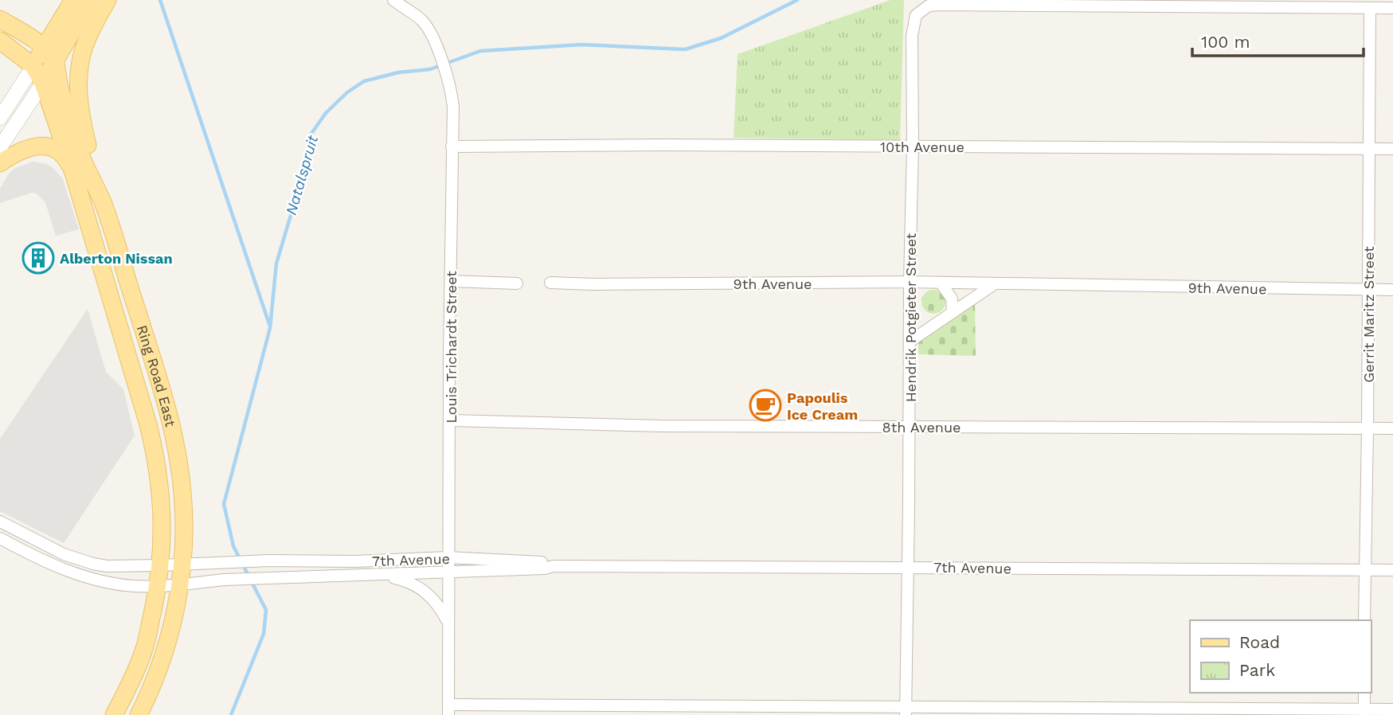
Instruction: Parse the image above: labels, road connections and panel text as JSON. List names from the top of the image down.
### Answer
{
  "streets": {
    "main road": ["Ring Road East"],
    "street": [
      "10th Avenue",
      "9th Avenue",
      "Gerrit Maritz Street",
      "Hendrik Potgieter Street",
      "Louis Trichardt Street",
      "8th Avenue",
      "7th Avenue"
    ]
  },
  "crossings": [
    ["10th Avenue", "Gerrit Maritz Street"],
    ["10th Avenue", "Hendrik Potgieter Street"],
    ["10th Avenue", "Louis Trichardt Street"],
    ["9th Avenue", "Gerrit Maritz Street"],
    ["9th Avenue", "Hendrik Potgieter Street"],
    ["Gerrit Maritz Street", "Hendrik Potgieter Street"],
    ["Gerrit Maritz Street", "8th Avenue"],
    ["Gerrit Maritz Street", "7th Avenue"],
    ["Hendrik Potgieter Street", "8th Avenue"],
    ["Hendrik Potgieter Street", "7th Avenue"],
    ["Louis Trichardt Street", "8th Avenue"],
    ["Louis Trichardt Street", "7th Avenue"],
    ["Ring Road East", "7th Avenue"]
  ],
  "water": ["Natalspruit"],
  "places": {
    "building": ["Alberton Nissan"],
    "cafe": ["Papoulis Ice Cream"]
  },
  "legend": ["Road", "Park"],
  "scale_bar": "100 m"
}
